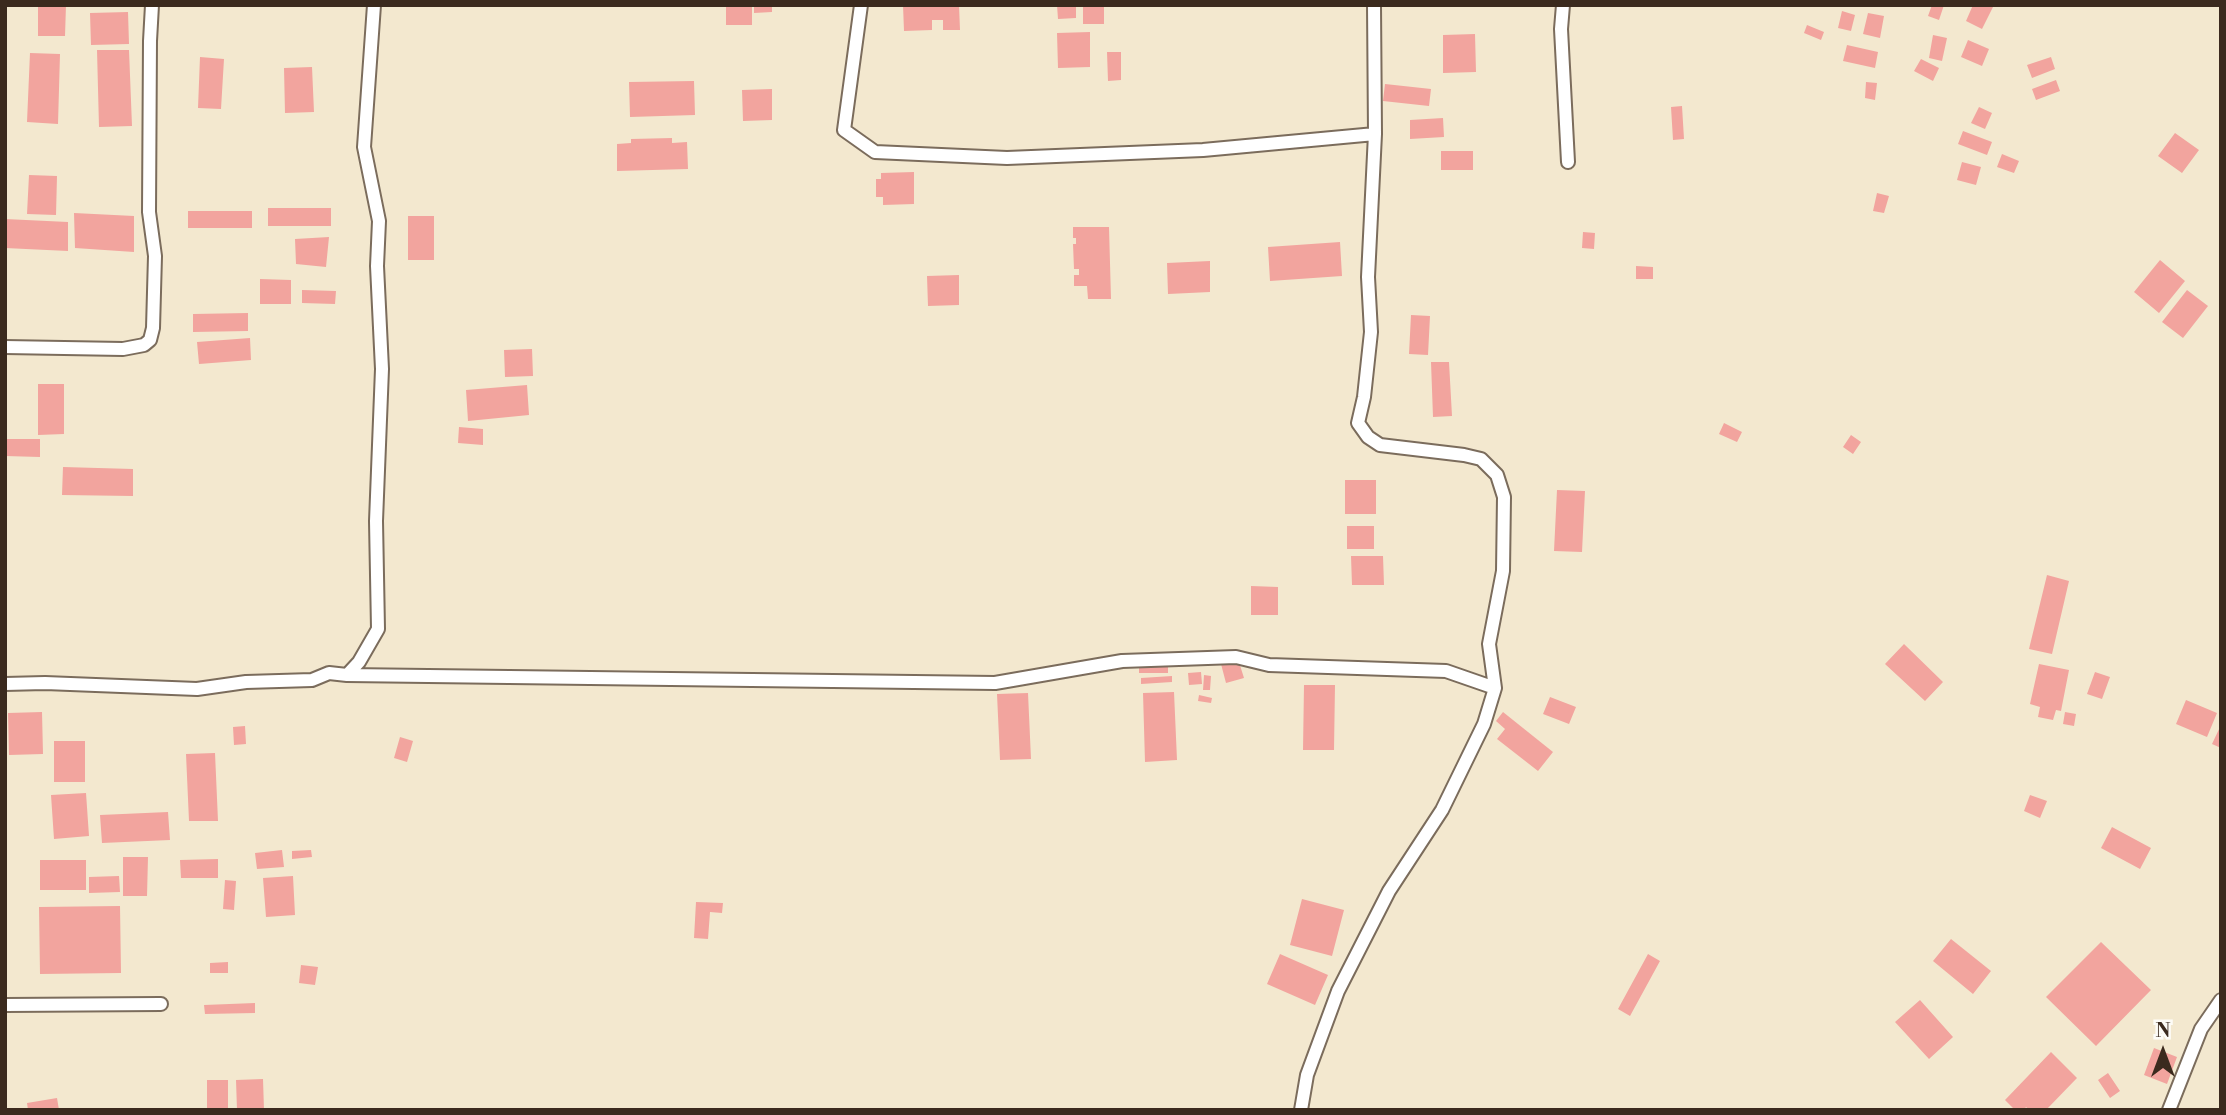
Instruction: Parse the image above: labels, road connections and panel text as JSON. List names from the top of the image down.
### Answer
{
  "north": "top"
}
